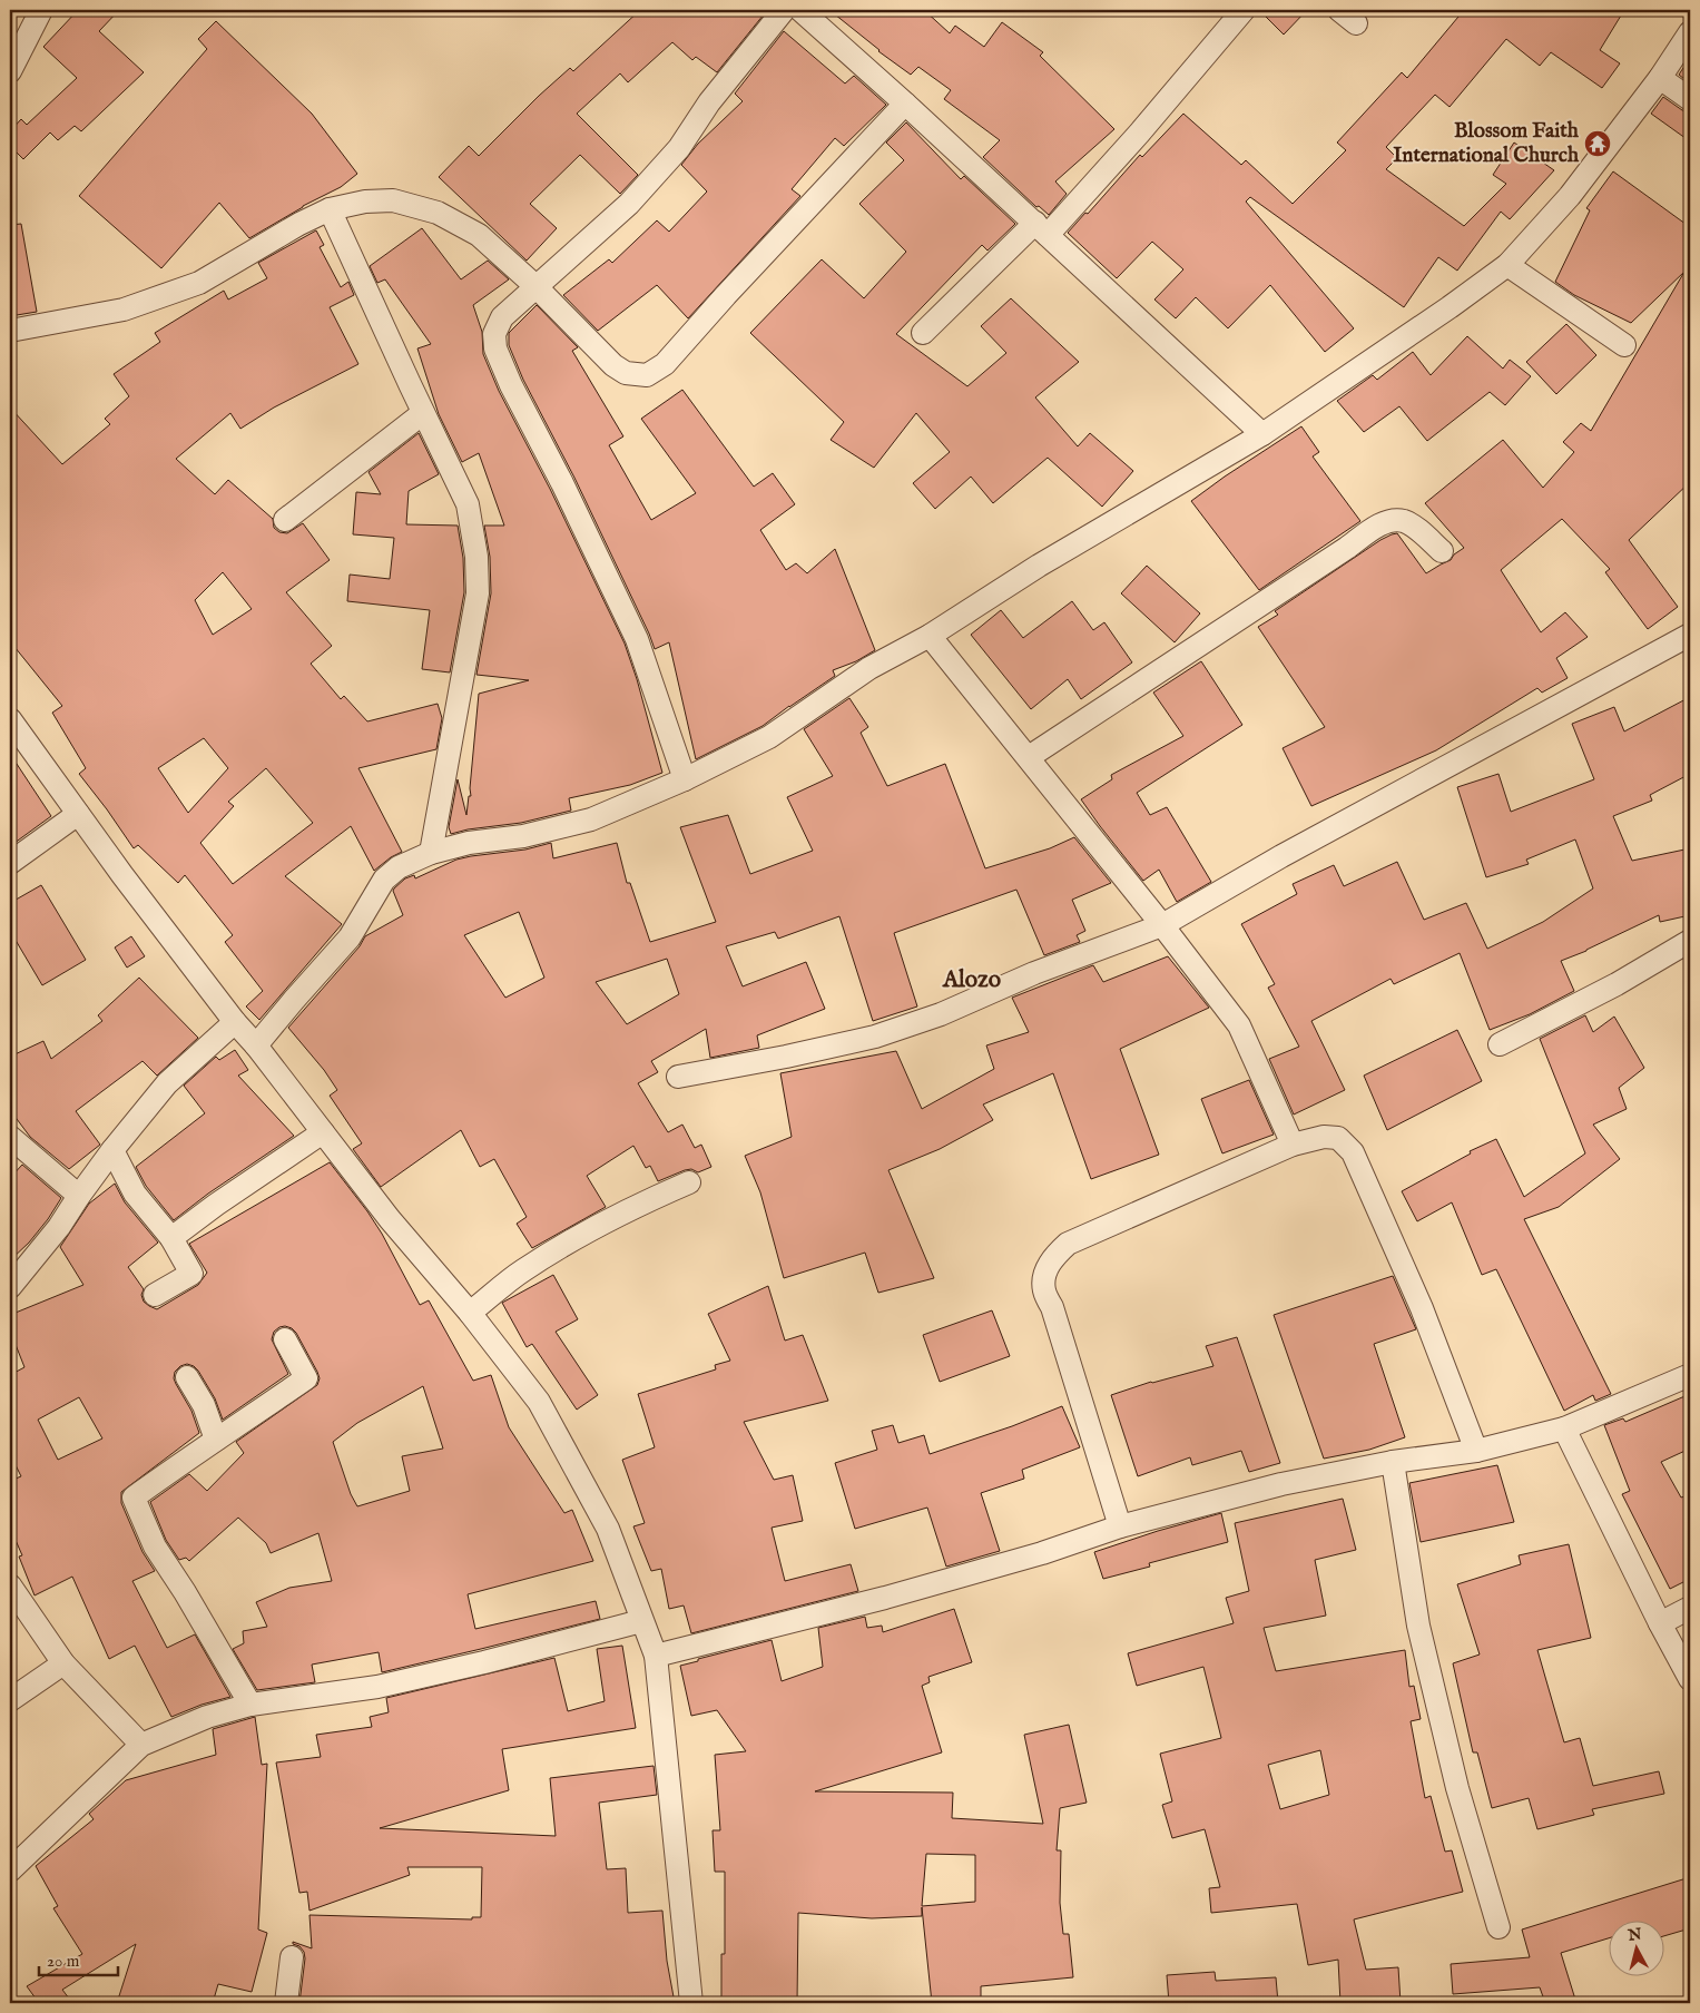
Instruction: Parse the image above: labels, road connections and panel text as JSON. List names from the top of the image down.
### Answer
{
  "districts": ["Alozo"],
  "places": {
    "temple": ["Blossom Faith International Church"]
  },
  "scale_bar": "20 m",
  "north": "top"
}
